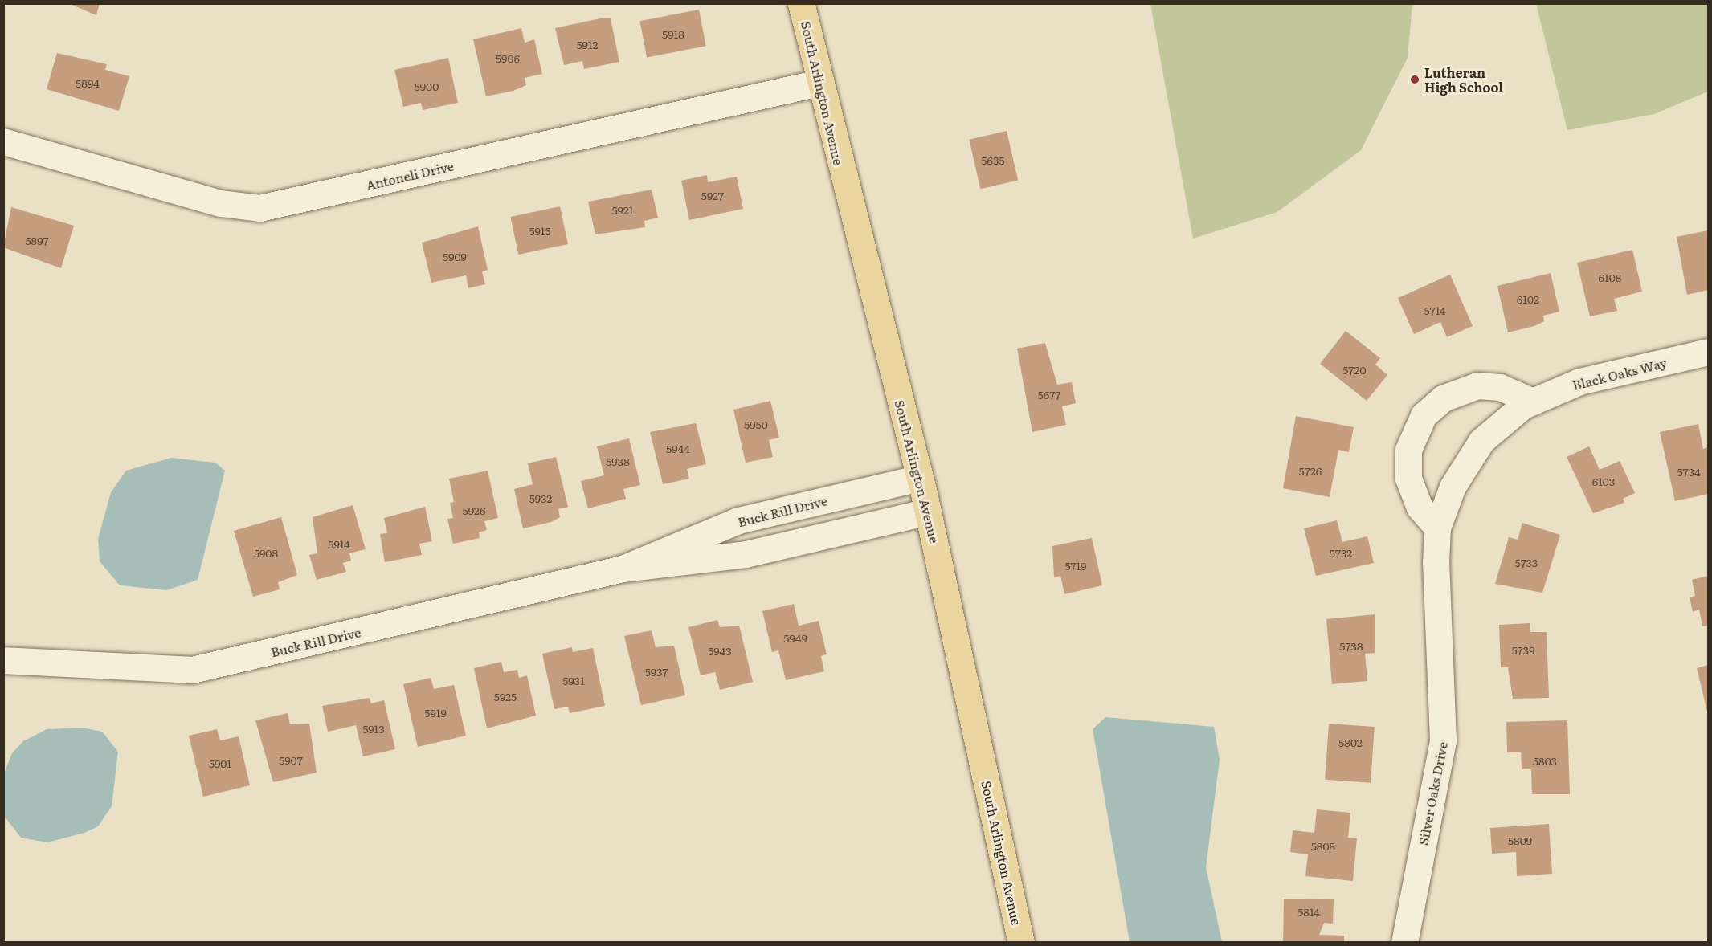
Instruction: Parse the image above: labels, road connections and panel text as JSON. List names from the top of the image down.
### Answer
{
  "streets": {
    "main road": ["South Arlington Avenue"],
    "street": [
      "Antoneli Drive",
      "Black Oaks Way",
      "Buck Rill Drive",
      "Silver Oaks Drive"
    ]
  },
  "crossings": [
    ["South Arlington Avenue", "Antoneli Drive"],
    ["South Arlington Avenue", "Buck Rill Drive"],
    ["Black Oaks Way", "Silver Oaks Drive"]
  ],
  "places": ["Lutheran High School"],
  "house_numbers": [
    "5918",
    "5912",
    "5906",
    "5894",
    "5900",
    "5635",
    "5927",
    "5921",
    "5915",
    "5897",
    "5909",
    "6108",
    "6102",
    "5714",
    "5720",
    "5677",
    "5950",
    "5944",
    "5938",
    "5726",
    "5734",
    "6103",
    "5932",
    "5926",
    "5914",
    "5908",
    "5732",
    "5733",
    "5719",
    "5949",
    "5738",
    "5739",
    "5943",
    "5937",
    "5931",
    "5925",
    "5919",
    "5913",
    "5802",
    "5907",
    "5803",
    "5901",
    "5809",
    "5808",
    "5814"
  ]
}
